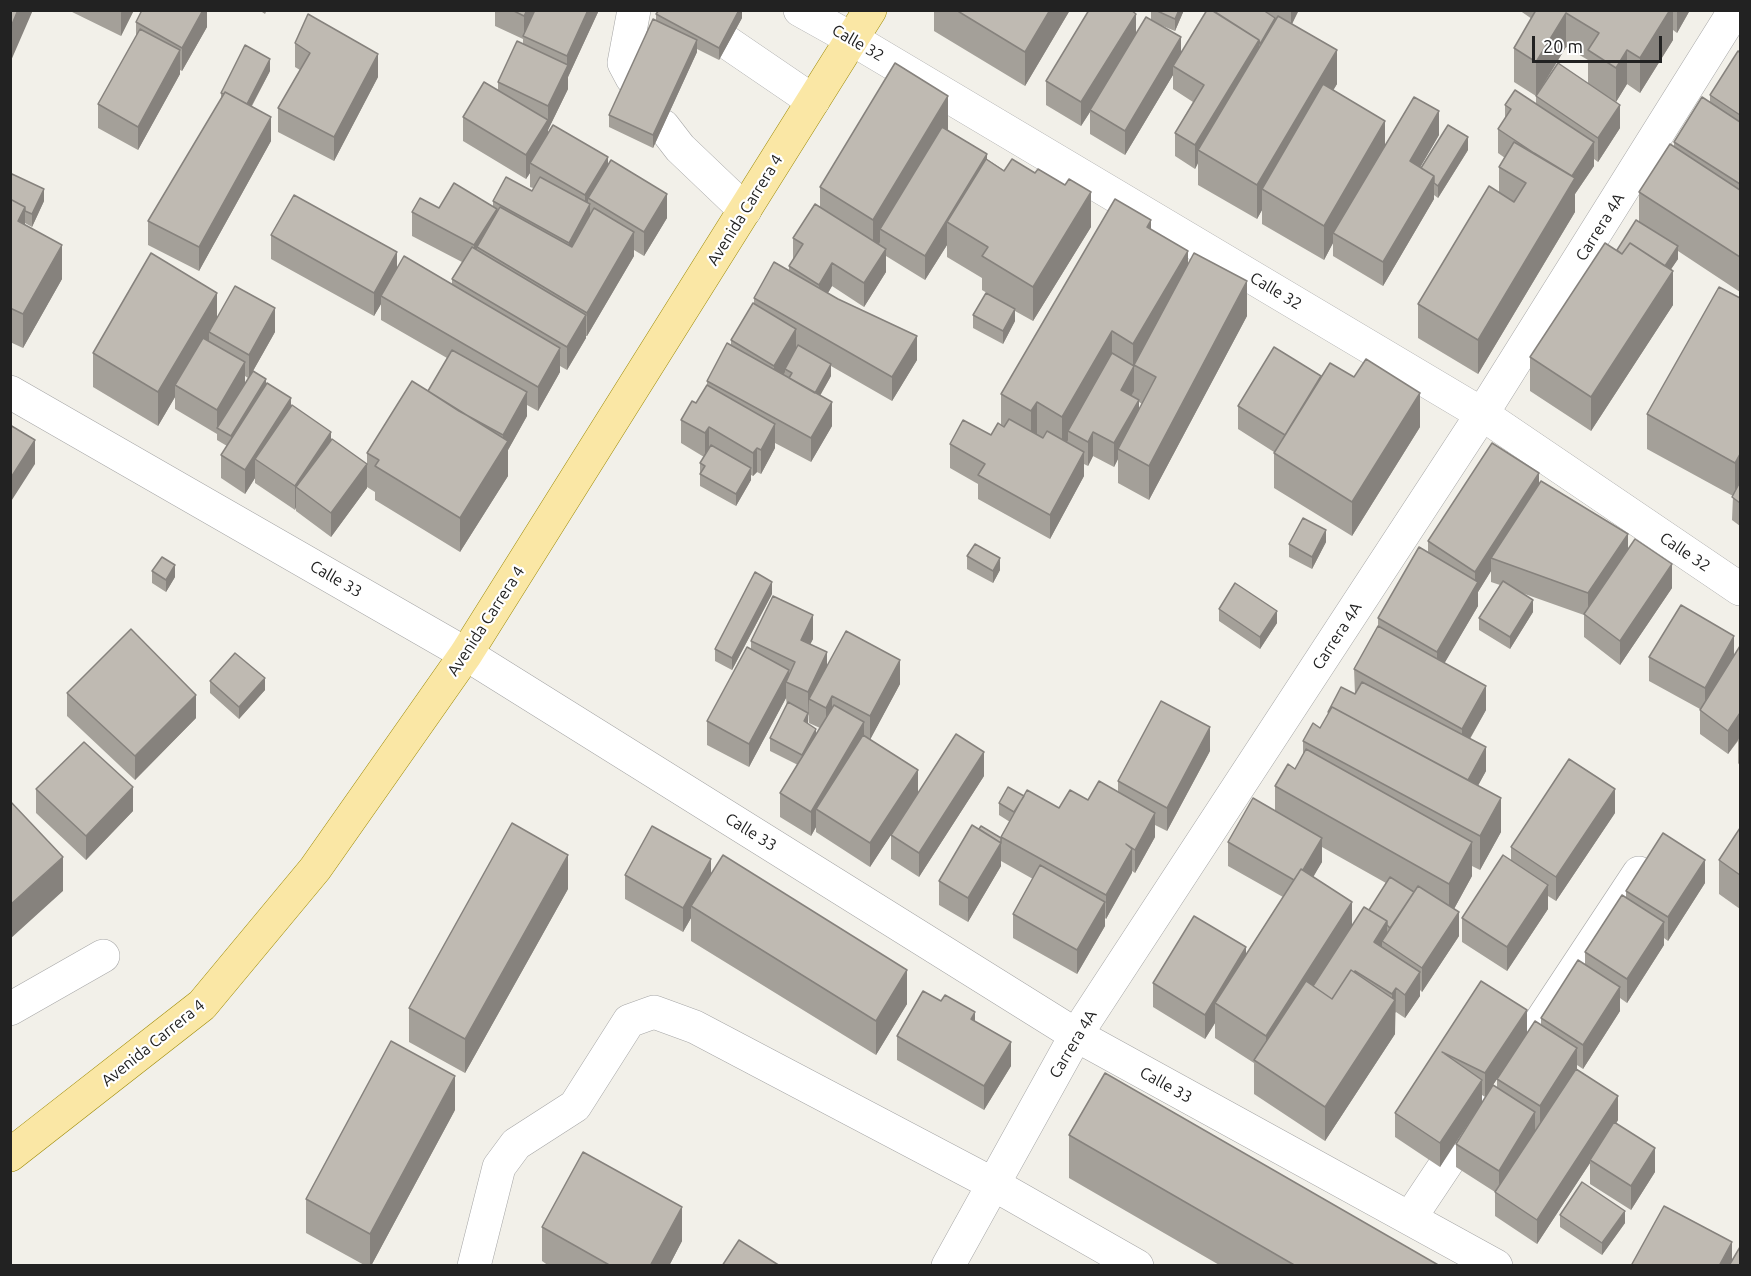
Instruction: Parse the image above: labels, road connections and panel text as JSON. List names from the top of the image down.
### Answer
{
  "streets": {
    "main road": ["Avenida Carrera 4"],
    "street": ["Calle 32", "Carrera 4A", "Calle 33"]
  },
  "crossings": [
    ["Calle 32", "Avenida Carrera 4"],
    ["Calle 32", "Carrera 4A"],
    ["Avenida Carrera 4", "Calle 33"],
    ["Carrera 4A", "Calle 33"]
  ],
  "scale_bar": "20 m"
}
